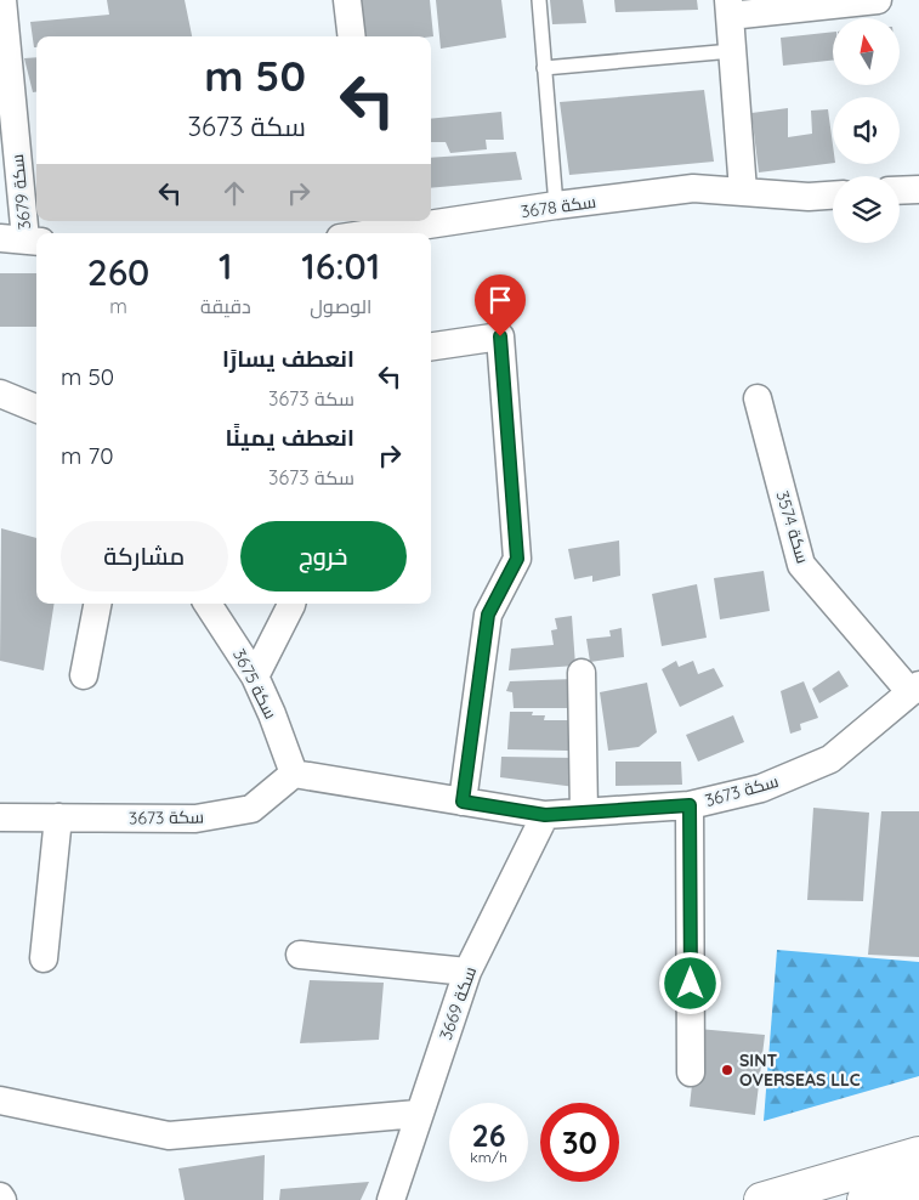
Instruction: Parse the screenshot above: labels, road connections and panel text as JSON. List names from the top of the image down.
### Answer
{
  "streets": {
    "street": [
      "سكة 3679",
      "سكة 3678",
      "سكة 3574",
      "سكة 3675",
      "سكة 3673",
      "سكة 3669"
    ]
  },
  "crossings": [
    ["سكة 3574", "سكة 3673"],
    ["سكة 3675", "سكة 3673"],
    ["سكة 3673", "سكة 3669"]
  ],
  "places": ["SINT OVERSEAS LLC"],
  "north": "top",
  "page": {
    "turn": ["50 m", "سكة 3673"],
    "eta": [
      "16:01",
      "الوصول",
      "1",
      "دقيقة",
      "260",
      "m"
    ],
    "list": [
      {
        "name": "انعطف يسارًا",
        "note": "سكة 3673",
        "value": "50 m"
      },
      {
        "name": "انعطف يمينًا",
        "note": "سكة 3673",
        "value": "70 m"
      }
    ],
    "buttons": ["خروج", "مشاركة"],
    "speed": "26 km/h",
    "limit": "30"
  }
}
